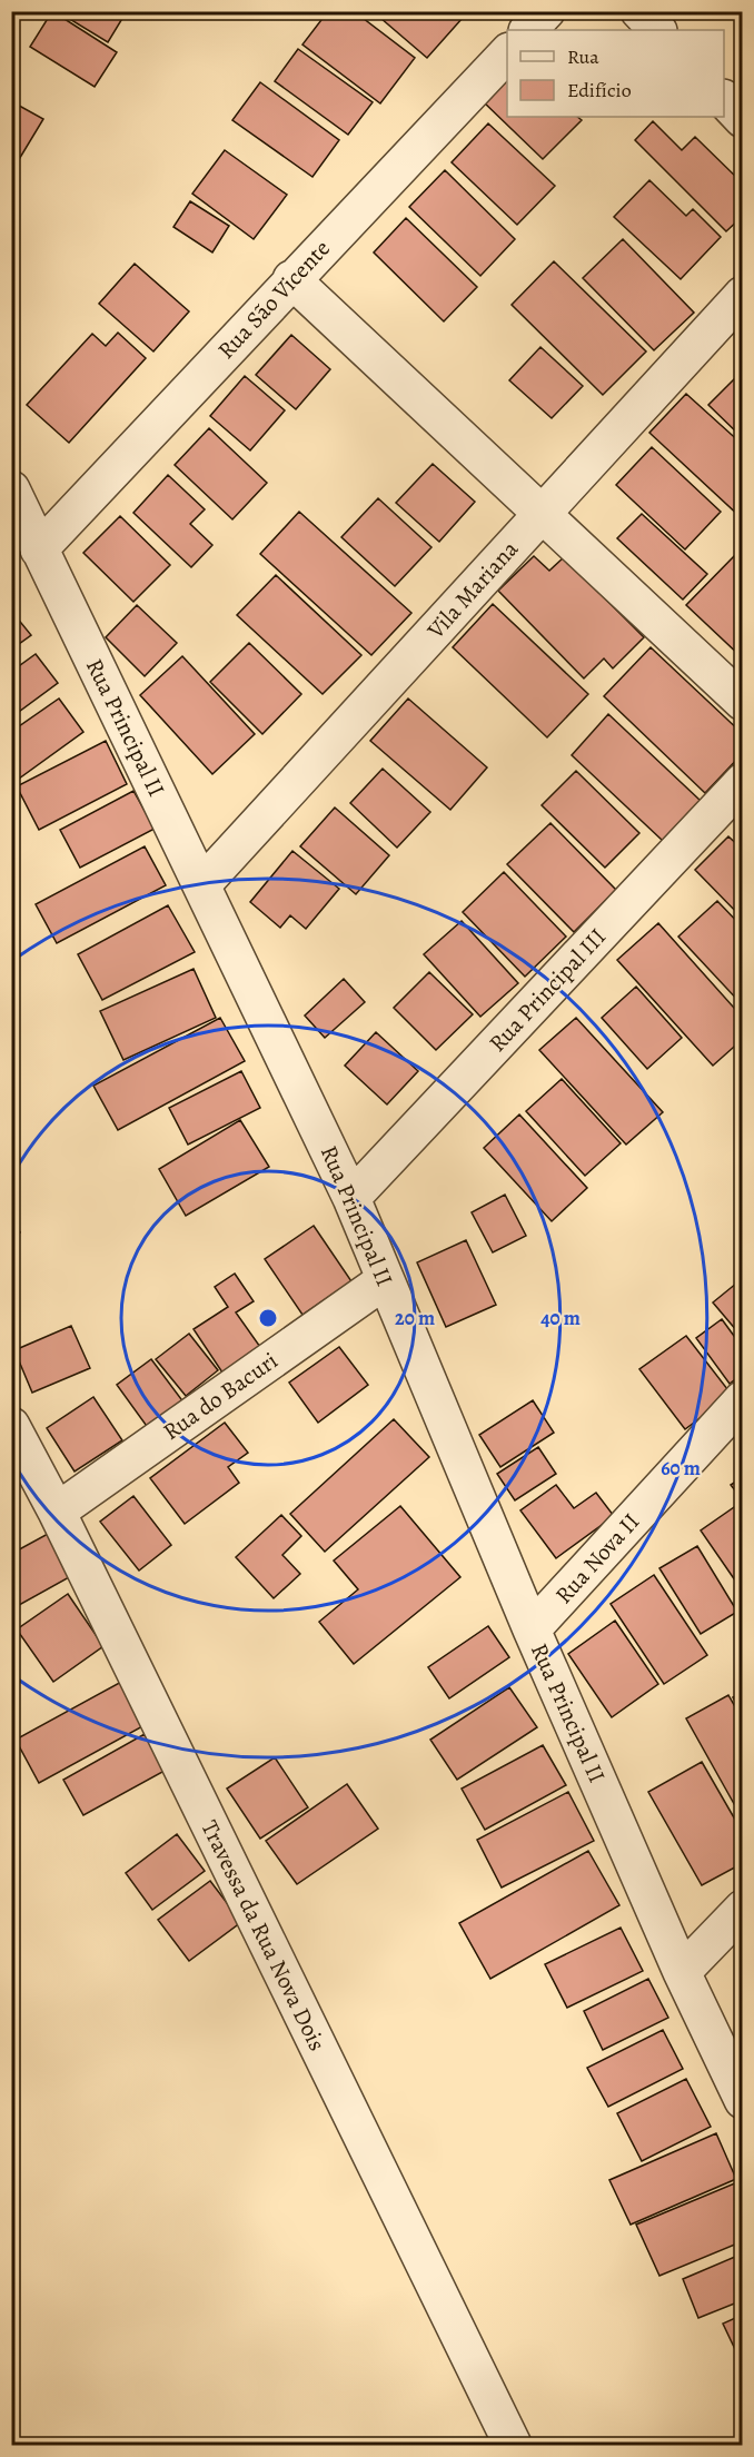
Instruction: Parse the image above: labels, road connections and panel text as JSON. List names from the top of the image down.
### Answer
{
  "streets": {
    "street": [
      "Rua São Vicente",
      "Vila Mariana",
      "Rua Principal II",
      "Rua Principal III",
      "Rua do Bacuri",
      "Rua Nova II",
      "Travessa da Rua Nova Dois"
    ]
  },
  "crossings": [
    ["Rua São Vicente", "Rua Principal II"],
    ["Vila Mariana", "Rua Principal II"],
    ["Rua Principal II", "Rua Principal III"],
    ["Rua Principal II", "Rua do Bacuri"],
    ["Rua Principal II", "Rua Nova II"],
    ["Rua do Bacuri", "Travessa da Rua Nova Dois"]
  ],
  "legend": ["Rua", "Edifício"],
  "rings": ["20 m", "40 m", "60 m"]
}
